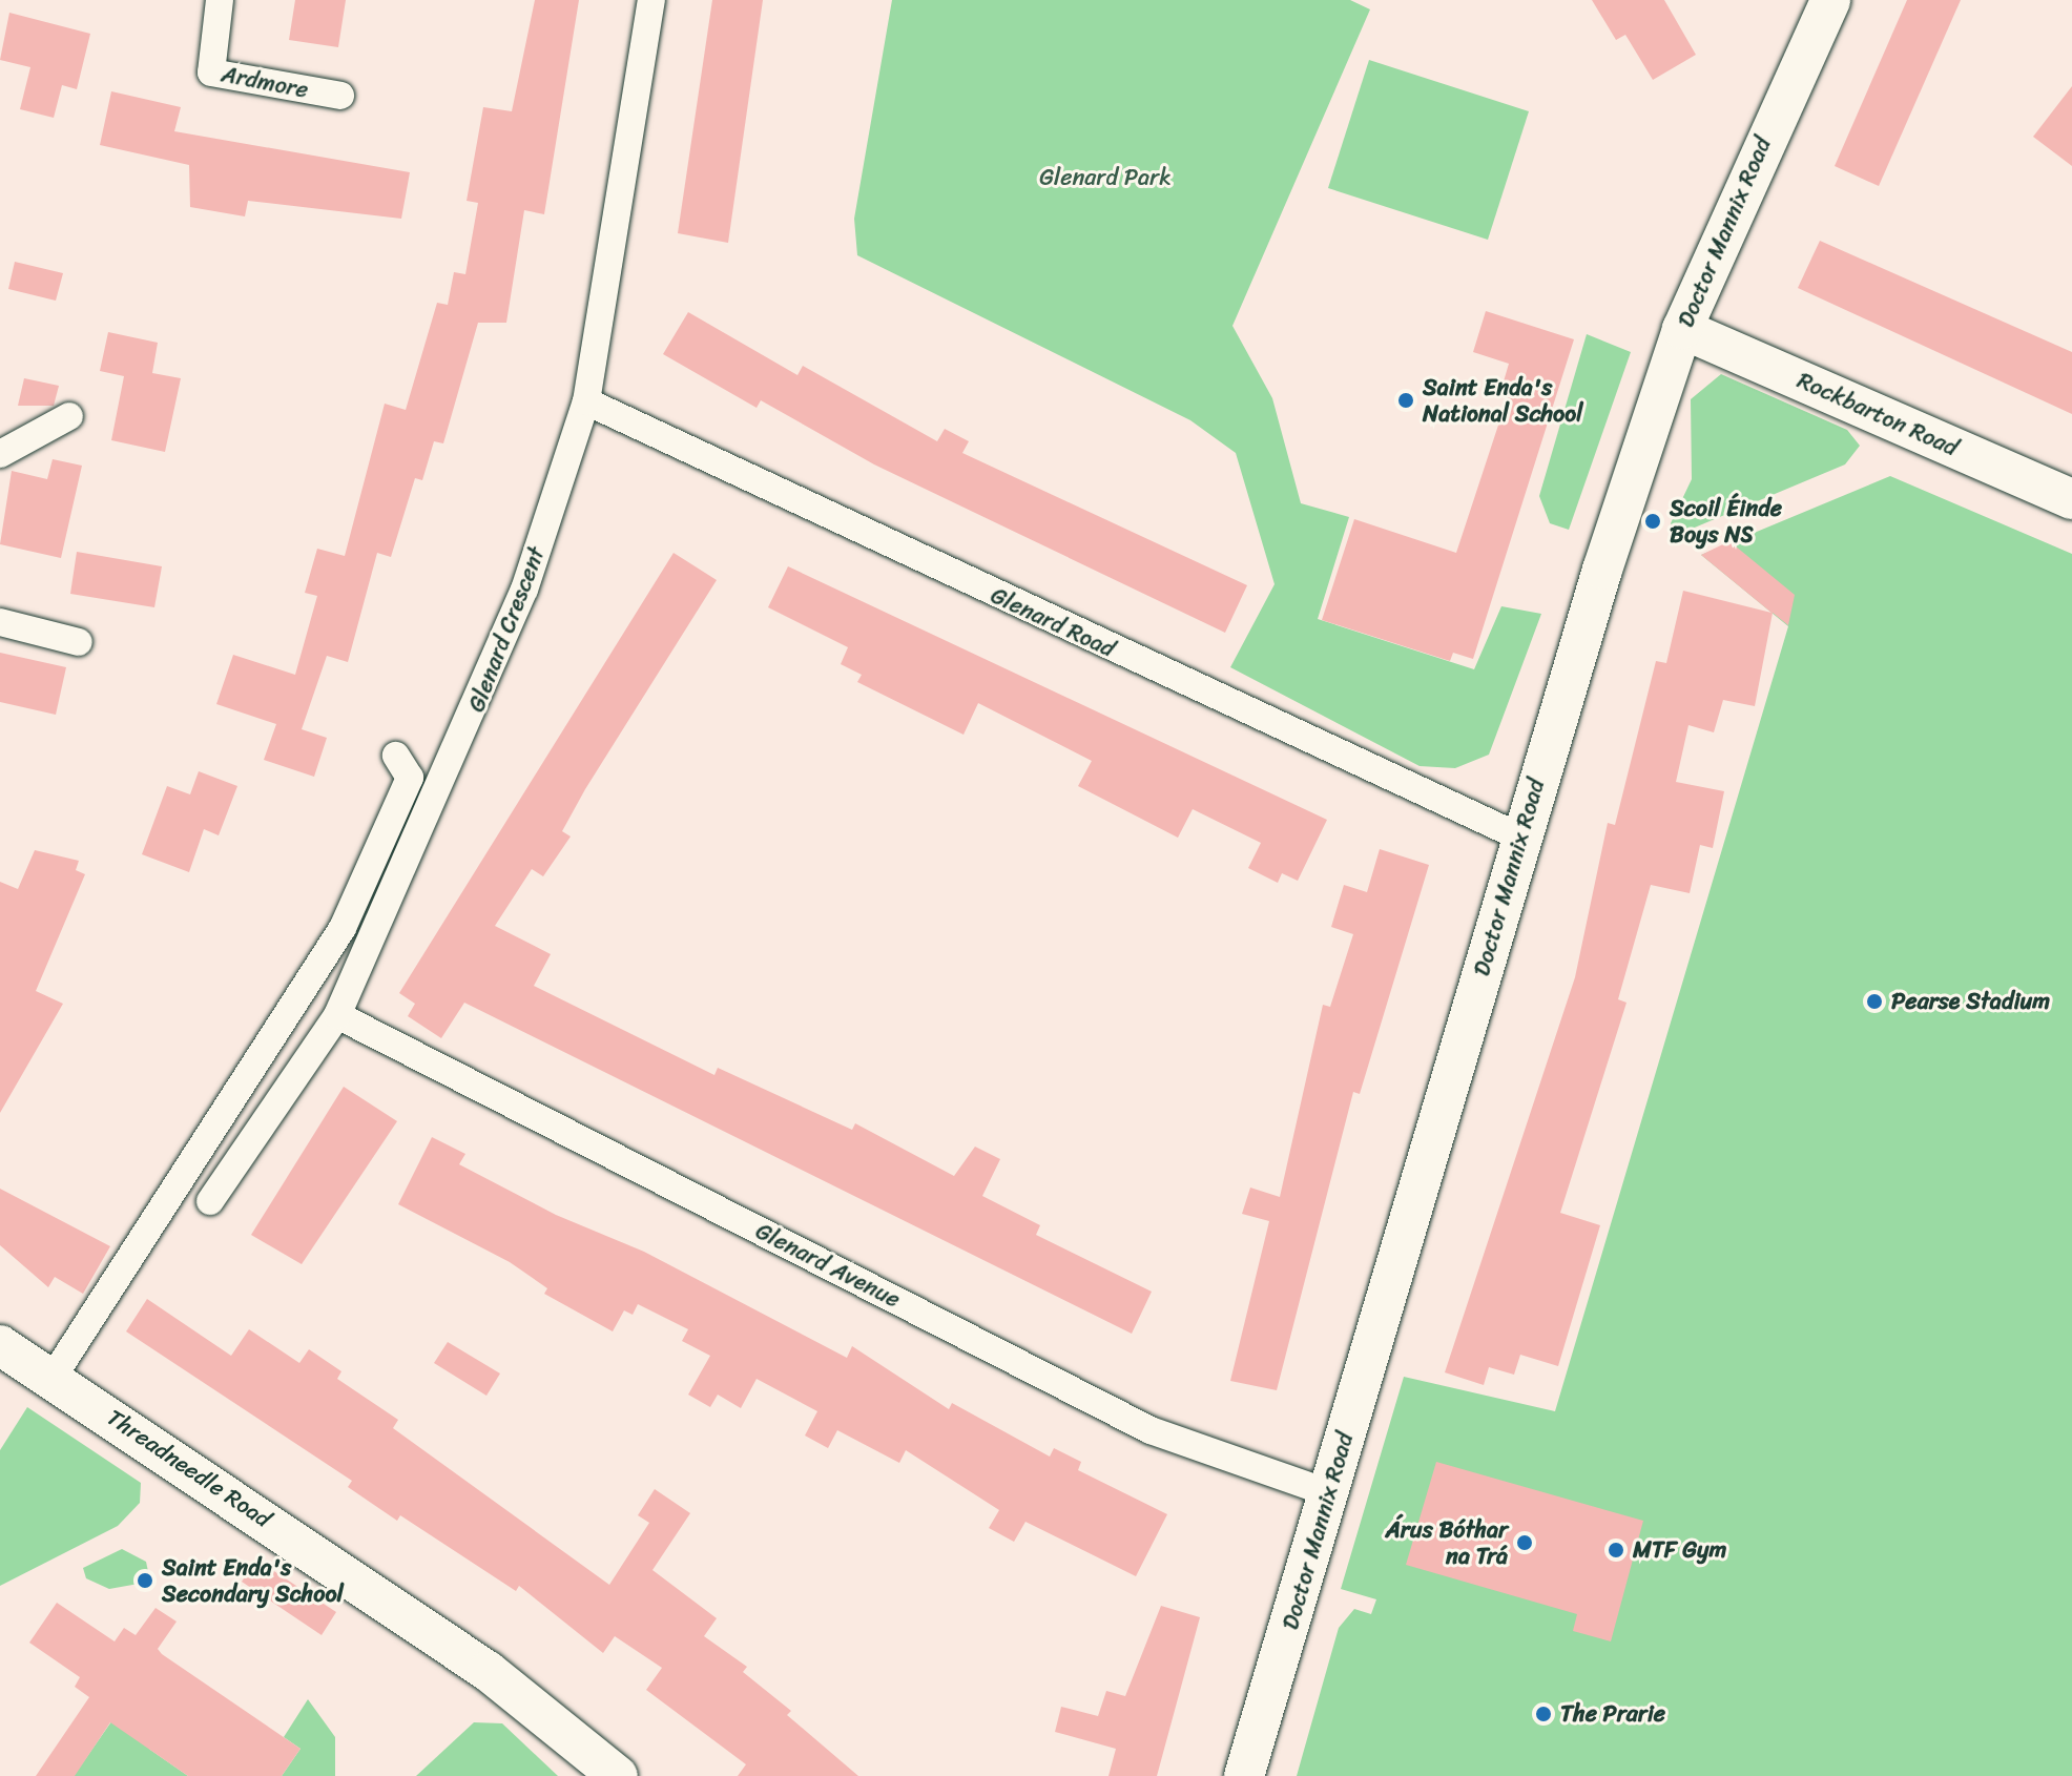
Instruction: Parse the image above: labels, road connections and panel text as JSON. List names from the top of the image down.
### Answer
{
  "streets": {
    "street": [
      "Ardmore",
      "Doctor Mannix Road",
      "Rockbarton Road",
      "Glenard Road",
      "Glenard Crescent",
      "Glenard Avenue",
      "Threadneedle Road"
    ]
  },
  "crossings": [
    ["Doctor Mannix Road", "Rockbarton Road"],
    ["Doctor Mannix Road", "Glenard Road"],
    ["Doctor Mannix Road", "Glenard Avenue"],
    ["Glenard Road", "Glenard Crescent"],
    ["Glenard Crescent", "Glenard Avenue"]
  ],
  "parks": ["Glenard Park"],
  "places": [
    "Saint Enda's National School",
    "Scoil Éinde Boys NS",
    "Pearse Stadium",
    "Árus Bóthar na Trá",
    "MTF Gym",
    "Saint Enda's Secondary School",
    "The Prarie"
  ]
}
